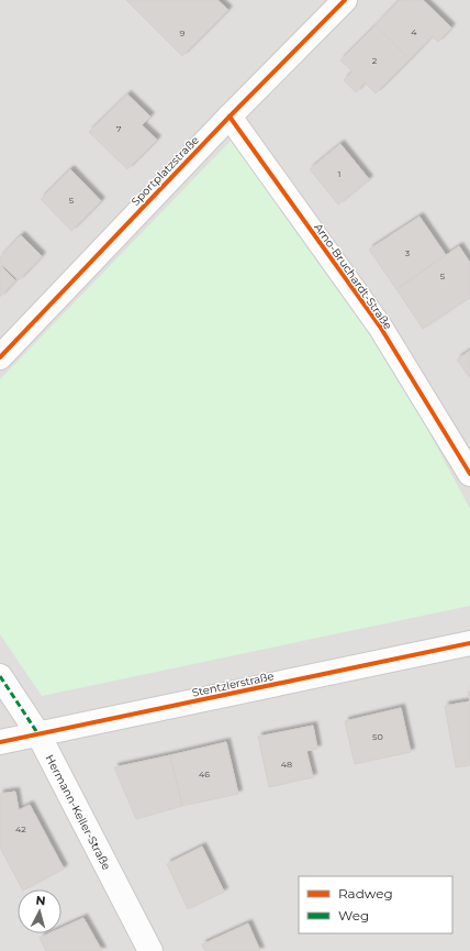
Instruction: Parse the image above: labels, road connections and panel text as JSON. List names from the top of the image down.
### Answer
{
  "streets": {
    "street": [
      "Sportplatzstraße",
      "Arno-Bruchardt-Straße",
      "Stentzlerstraße",
      "Hermann-Keller-Straße"
    ]
  },
  "crossings": [
    ["Sportplatzstraße", "Arno-Bruchardt-Straße"],
    ["Stentzlerstraße", "Hermann-Keller-Straße"]
  ],
  "house_numbers": [
    "4",
    "9",
    "2",
    "7",
    "1",
    "5",
    "3",
    "5",
    "50",
    "48",
    "46",
    "42"
  ],
  "legend": ["Radweg", "Weg"],
  "north": "top"
}
